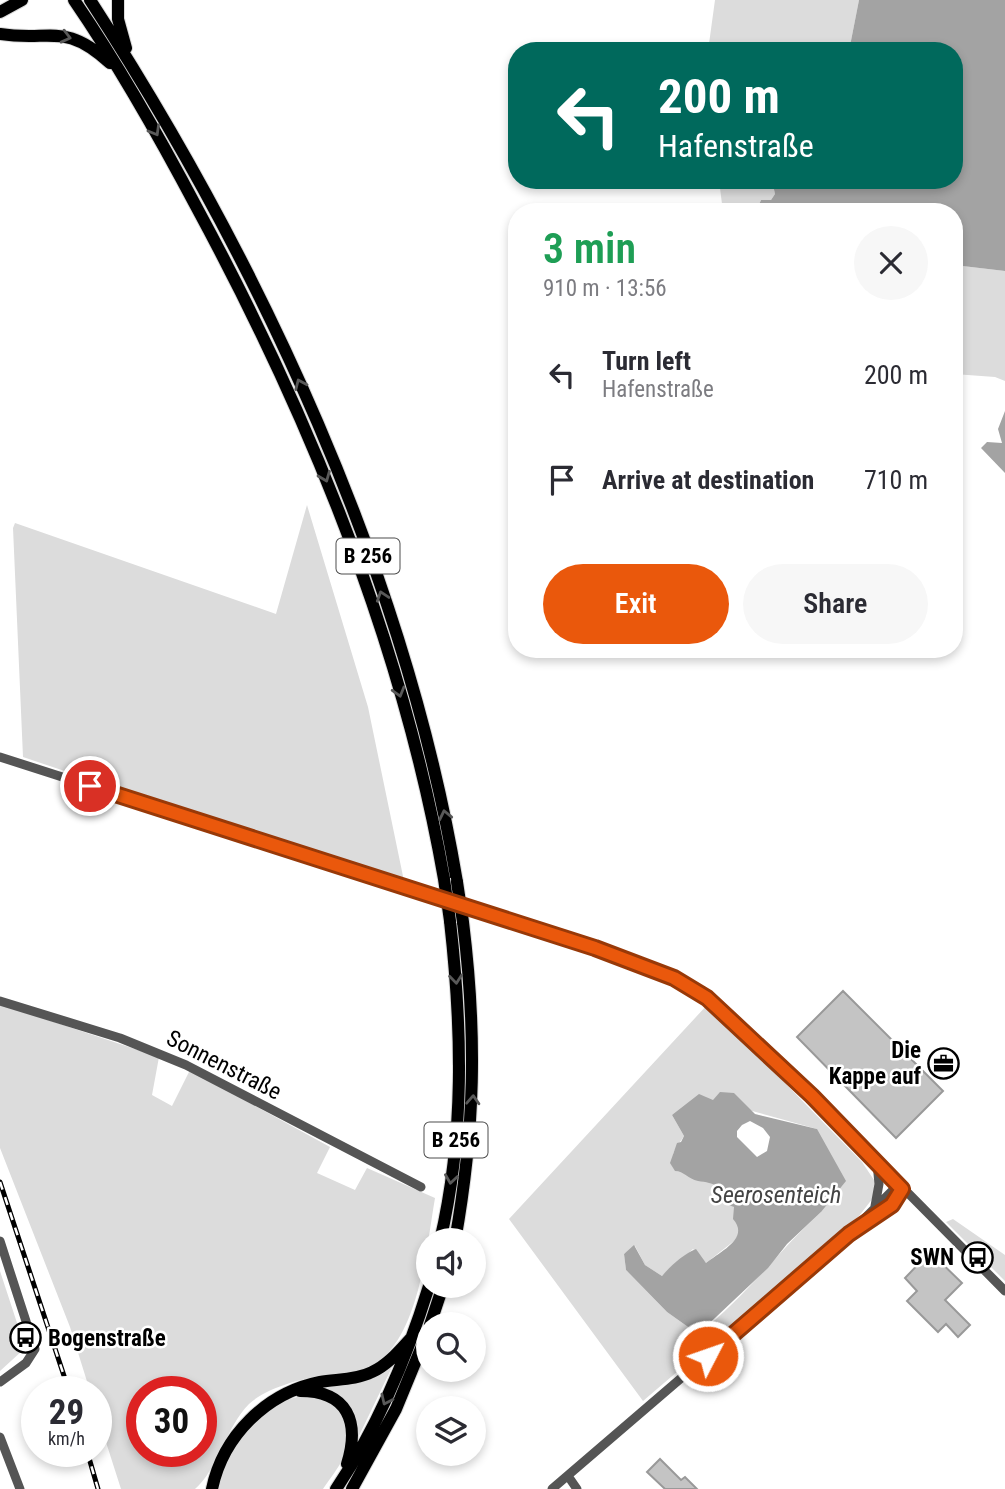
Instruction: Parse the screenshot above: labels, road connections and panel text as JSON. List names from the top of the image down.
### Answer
{
  "streets": {
    "highway": ["B 256"],
    "street": ["Sonnenstraße"]
  },
  "water": ["Seerosenteich"],
  "places": {
    "office": ["Die Kappe auf"],
    "bus stop": ["SWN", "Bogenstraße"]
  },
  "page": {
    "turn": ["200 m", "Hafenstraße"],
    "heading": ["3 min", "910 m · 13:56"],
    "list": [
      {
        "name": "Turn left",
        "note": "Hafenstraße",
        "value": "200 m"
      },
      {
        "name": "Arrive at destination",
        "value": "710 m"
      }
    ],
    "buttons": ["Exit", "Share"],
    "speed": "29 km/h",
    "limit": "30"
  }
}
